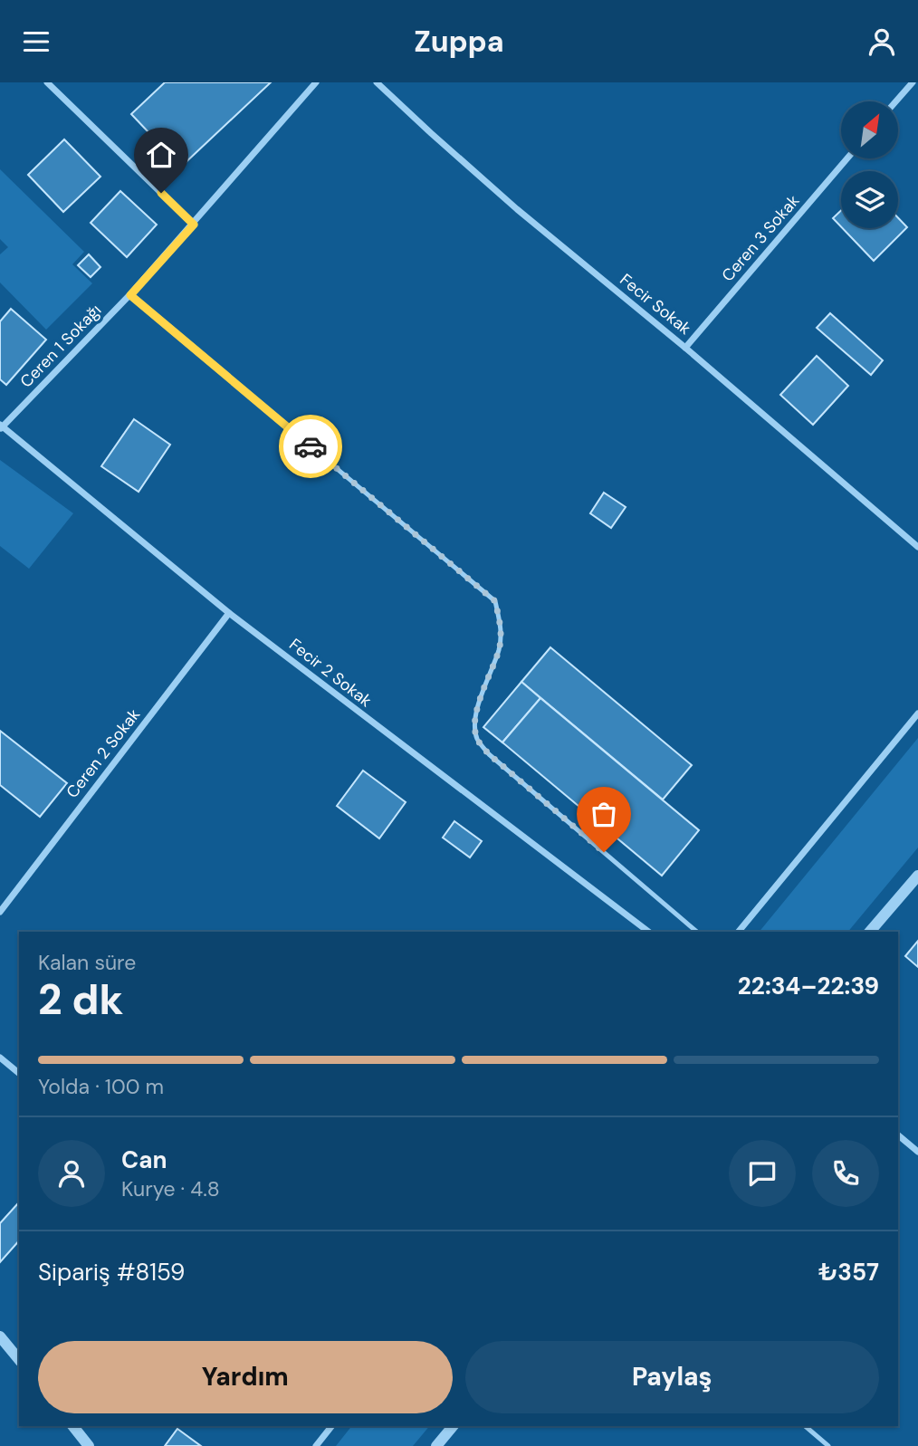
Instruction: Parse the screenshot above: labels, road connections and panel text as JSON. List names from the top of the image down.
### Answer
{
  "streets": {
    "street": [
      "Ceren 3 Sokak",
      "Fecir Sokak",
      "Ceren 1 Sokağı",
      "Fecir 2 Sokak",
      "Ceren 2 Sokak"
    ]
  },
  "crossings": [
    ["Ceren 3 Sokak", "Fecir Sokak"],
    ["Ceren 1 Sokağı", "Fecir 2 Sokak"],
    ["Fecir 2 Sokak", "Ceren 2 Sokak"]
  ],
  "north": "top right",
  "page": {
    "header": "Zuppa",
    "heading": ["2 dk", "Kalan süre", "22:34–22:39"],
    "panel": [
      "Can",
      "Kurye · 4.8",
      "Sipariş #8159",
      "₺357"
    ],
    "bar": "Yolda · 100 m",
    "buttons": ["Yardım", "Paylaş"]
  }
}
